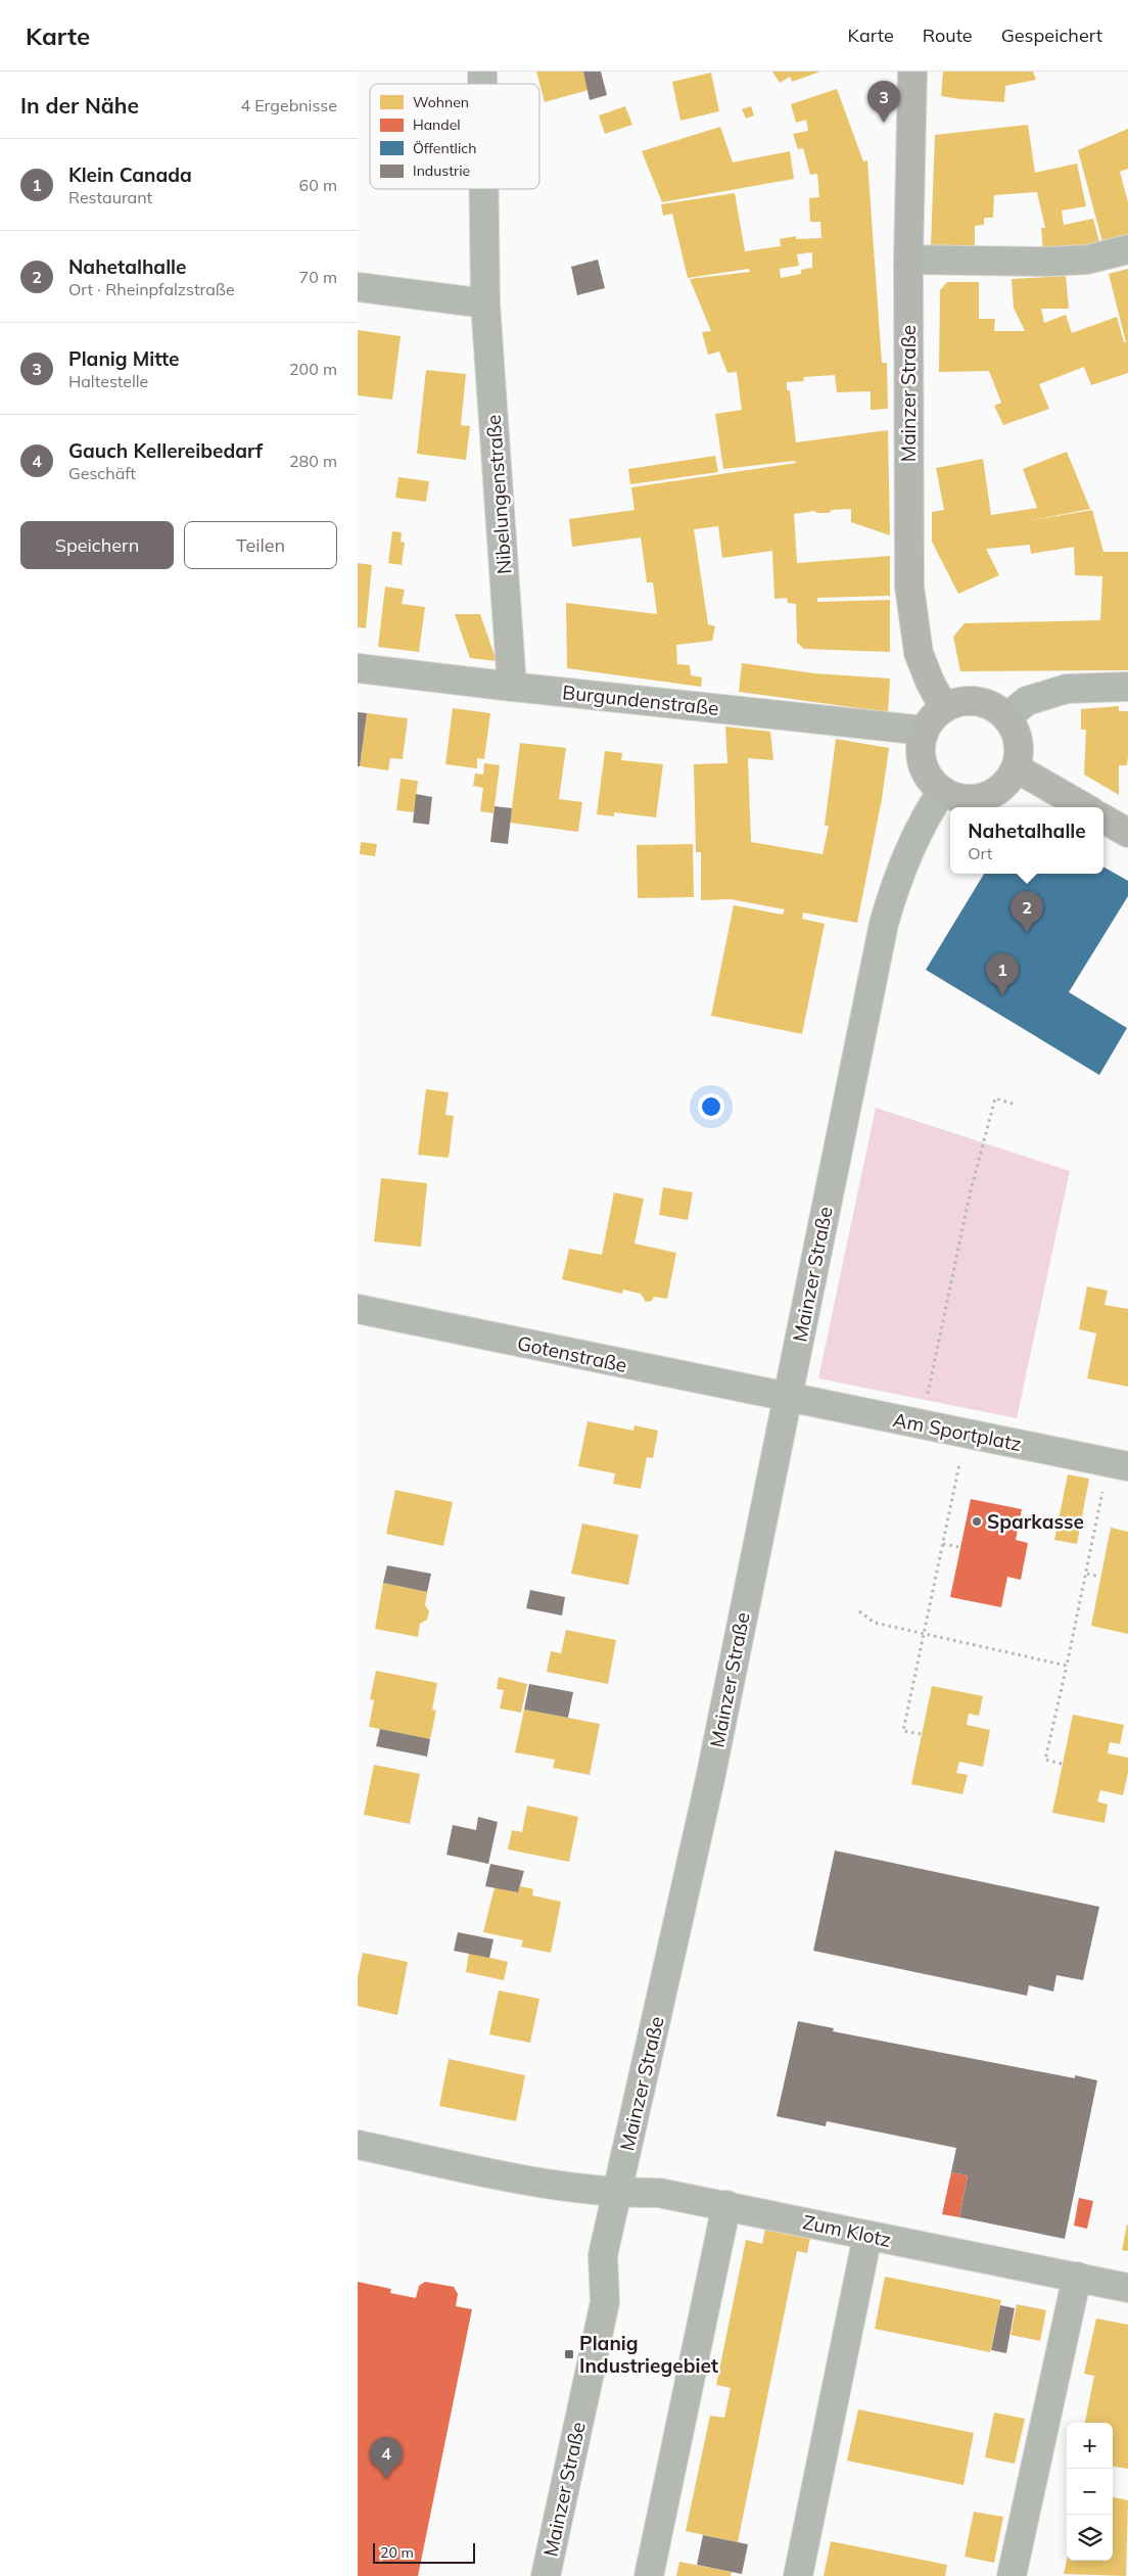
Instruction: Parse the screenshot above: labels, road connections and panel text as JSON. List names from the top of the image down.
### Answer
{
  "streets": {
    "street": [
      "Mainzer Straße",
      "Nibelungenstraße",
      "Burgundenstraße",
      "Gotenstraße",
      "Am Sportplatz",
      "Zum Klotz"
    ]
  },
  "crossings": [
    ["Mainzer Straße", "Burgundenstraße"],
    ["Mainzer Straße", "Gotenstraße"],
    ["Mainzer Straße", "Am Sportplatz"],
    ["Mainzer Straße", "Zum Klotz"],
    ["Nibelungenstraße", "Burgundenstraße"],
    ["Gotenstraße", "Am Sportplatz"]
  ],
  "places": {
    "other": ["Sparkasse"],
    "transit": ["Planig Industriegebiet"]
  },
  "legend": [
    "Wohnen",
    "Handel",
    "Öffentlich",
    "Industrie"
  ],
  "scale_bar": "20 m",
  "page": {
    "header": "Karte",
    "nav": ["Karte", "Route", "Gespeichert"],
    "heading": ["In der Nähe", "4 Ergebnisse"],
    "pins": [
      "3",
      "2",
      "1",
      "4"
    ],
    "list": [
      {
        "mark": "1",
        "name": "Klein Canada",
        "note": "Restaurant",
        "value": "60 m"
      },
      {
        "mark": "2",
        "name": "Nahetalhalle",
        "note": "Ort · Rheinpfalzstraße",
        "value": "70 m"
      },
      {
        "mark": "3",
        "name": "Planig Mitte",
        "note": "Haltestelle",
        "value": "200 m"
      },
      {
        "mark": "4",
        "name": "Gauch Kellereibedarf",
        "note": "Geschäft",
        "value": "280 m"
      }
    ],
    "buttons": ["Speichern", "Teilen"],
    "popup": ["Nahetalhalle", "Ort"],
    "map_buttons": ["+", "−"],
    "scale": "20 m"
  }
}
